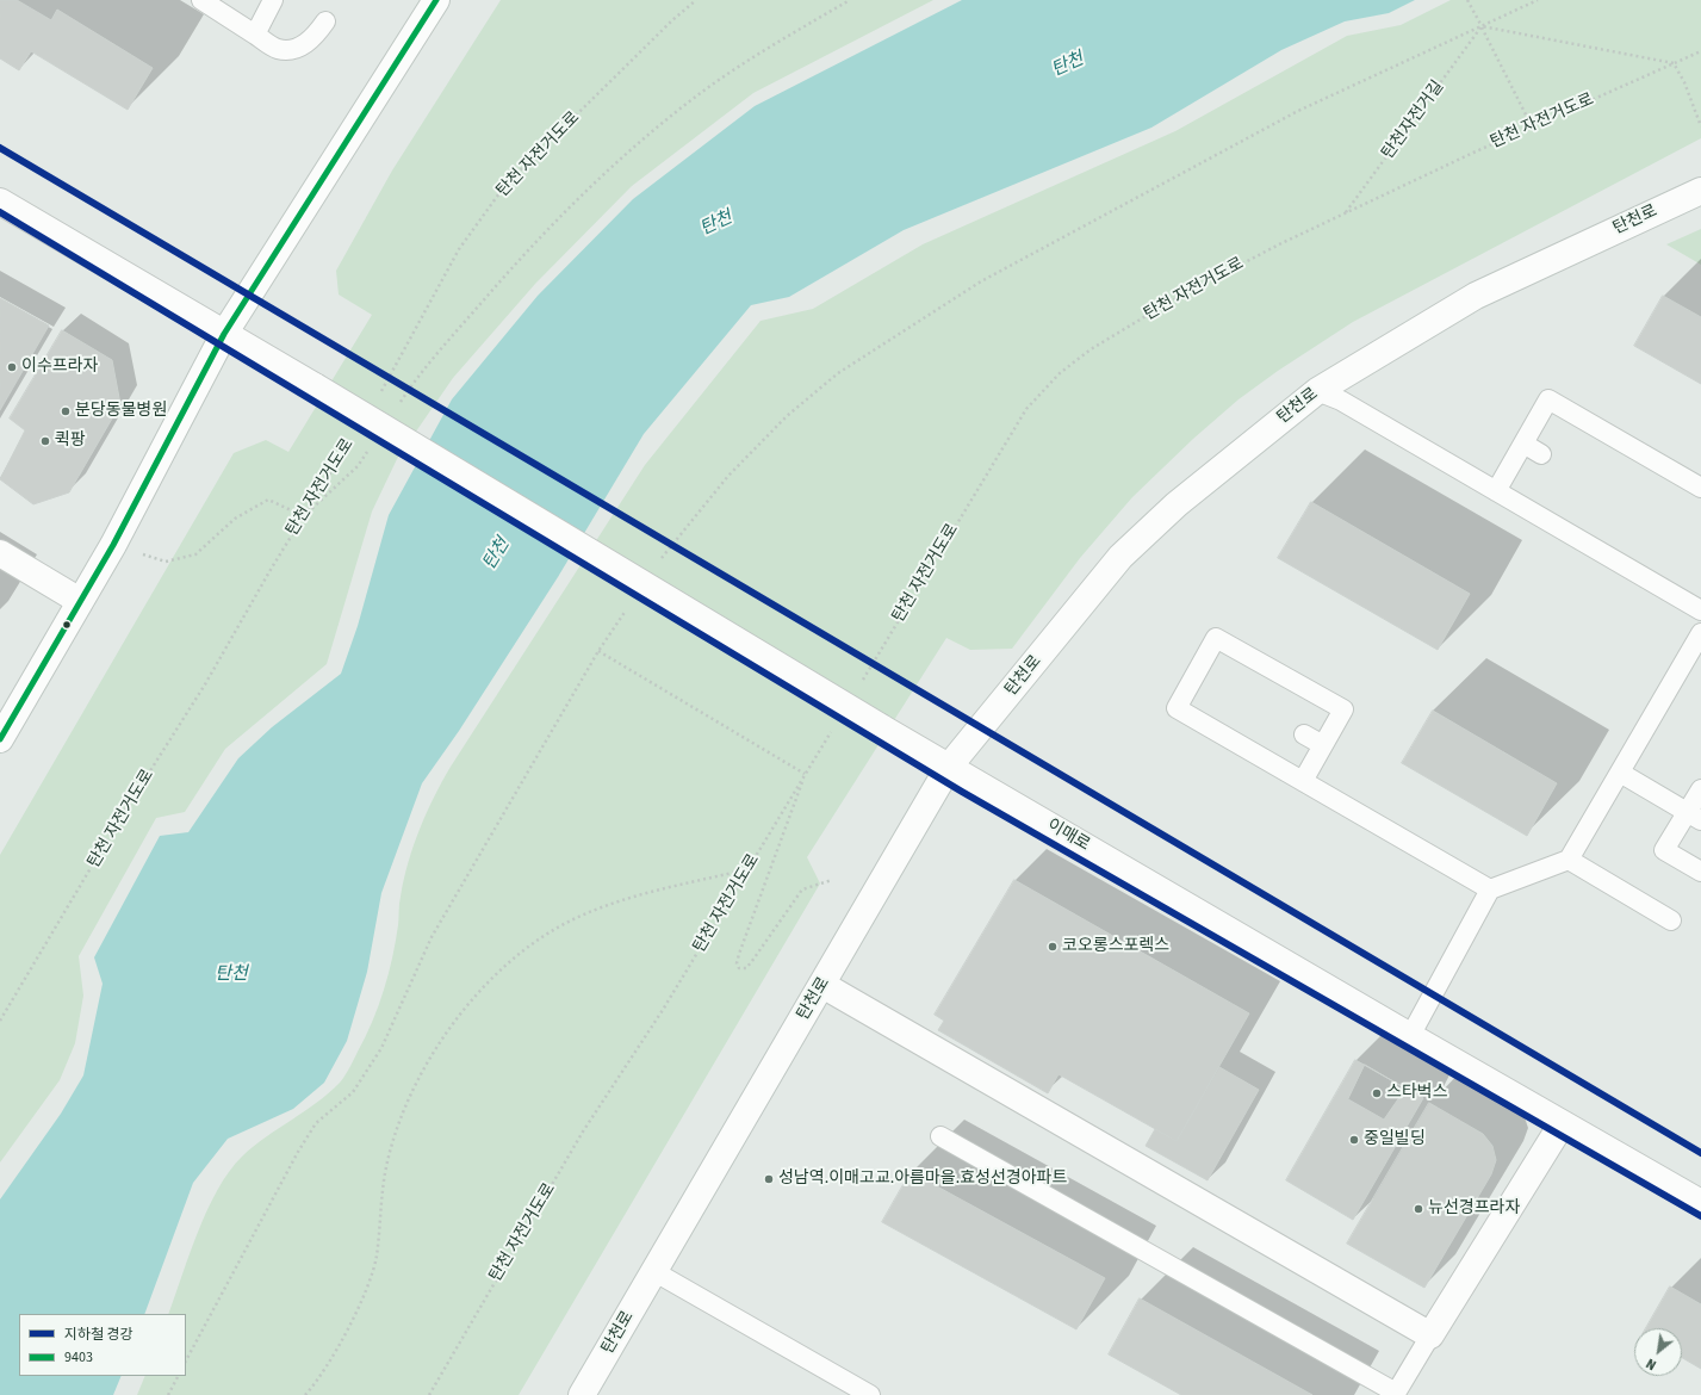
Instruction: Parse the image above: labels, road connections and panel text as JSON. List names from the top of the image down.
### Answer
{
  "streets": {
    "street": ["탄천로", "이매로"],
    "path": ["탄천자전거길", "탄천 자전거도로"]
  },
  "crossings": [
    ["탄천자전거길", "탄천 자전거도로"],
    ["탄천로", "이매로"]
  ],
  "water": ["탄천"],
  "places": [
    "이수프라자",
    "분당동물병원",
    "퀵팡",
    "코오롱스포렉스",
    "스타벅스",
    "중일빌딩",
    "성남역.이매고교.아름마을.효성선경아파트",
    "뉴선경프라자"
  ],
  "lines": ["transit line 9403", "metro line 경강"],
  "legend": ["지하철 경강", "9403"],
  "north": "bottom left"
}
